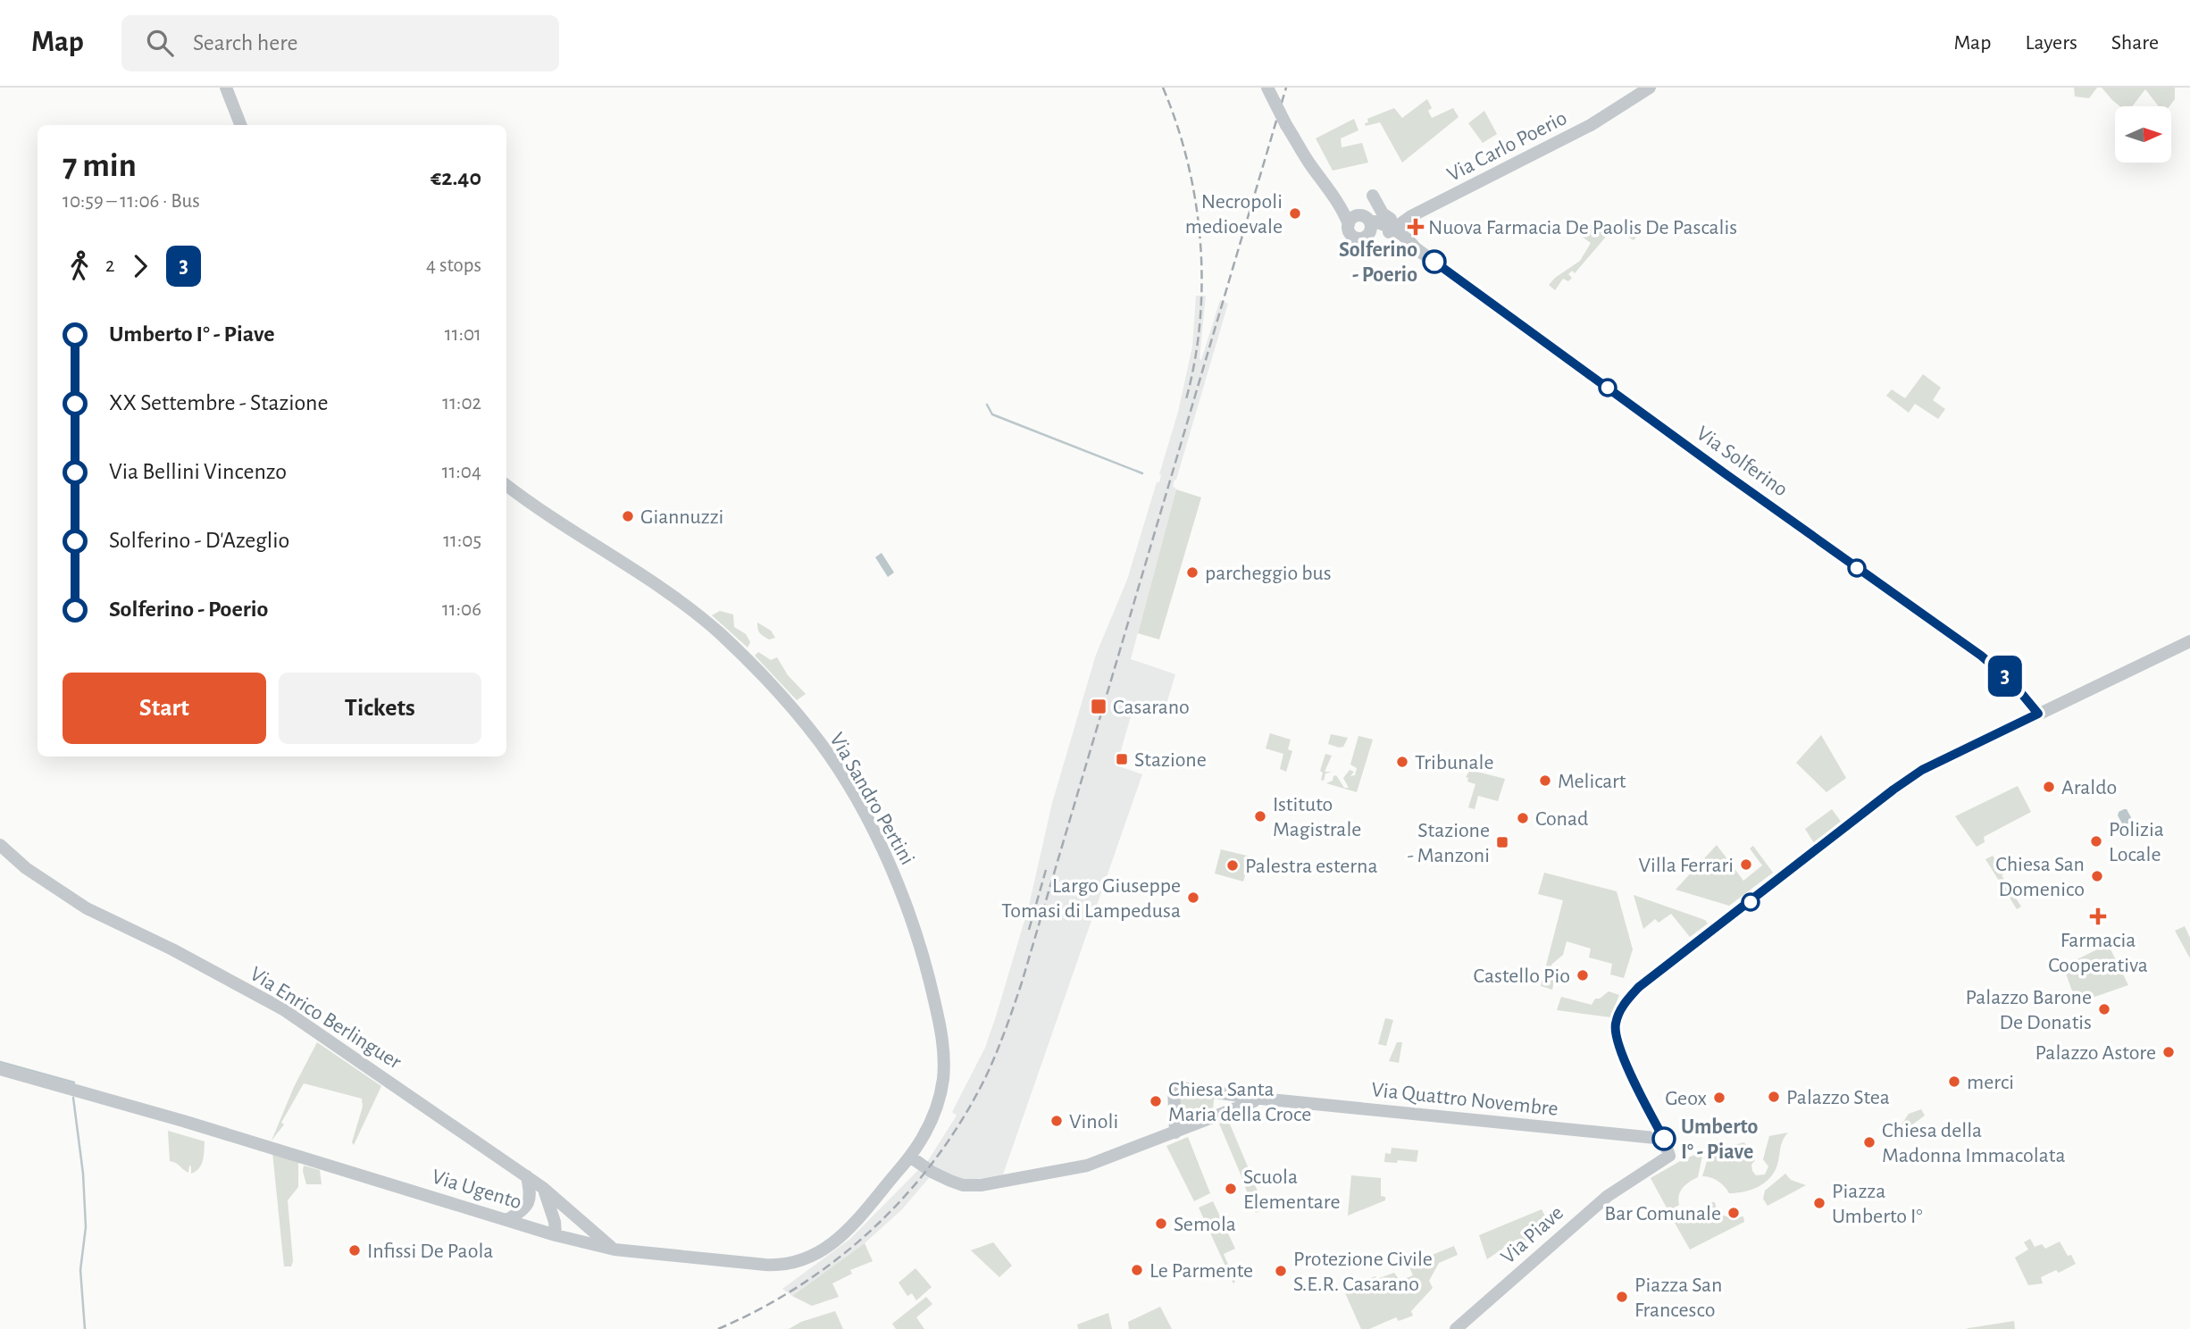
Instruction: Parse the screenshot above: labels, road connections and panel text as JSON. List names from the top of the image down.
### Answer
{
  "streets": {
    "street": [
      "Via Carlo Poerio",
      "Via Solferino",
      "Via Sandro Pertini",
      "Via Enrico Berlinguer",
      "Via Quattro Novembre",
      "Via Ugento",
      "Via Piave"
    ]
  },
  "crossings": [
    ["Via Carlo Poerio", "Via Solferino"],
    ["Via Sandro Pertini", "Via Quattro Novembre"],
    ["Via Sandro Pertini", "Via Ugento"],
    ["Via Enrico Berlinguer", "Via Ugento"],
    ["Via Quattro Novembre", "Via Ugento"],
    ["Via Quattro Novembre", "Via Piave"]
  ],
  "places": {
    "other": [
      "Necropoli medioevale",
      "Solferino - Poerio",
      "Giannuzzi",
      "parcheggio bus",
      "Tribunale",
      "Melicart",
      "Araldo",
      "Istituto Magistrale",
      "Conad",
      "Polizia Locale",
      "Villa Ferrari",
      "Palestra esterna",
      "Chiesa San Domenico",
      "Largo Giuseppe Tomasi di Lampedusa",
      "Castello Pio",
      "Palazzo Barone De Donatis",
      "Palazzo Astore",
      "merci",
      "Palazzo Stea",
      "Geox",
      "Chiesa Santa Maria della Croce",
      "Vinoli",
      "Umberto I° - Piave",
      "Chiesa della Madonna Immacolata",
      "Scuola Elementare",
      "Piazza Umberto I°",
      "Bar Comunale",
      "Semola",
      "Infissi De Paola",
      "Le Parmente",
      "Protezione Civile S.E.R. Casarano",
      "Piazza San Francesco"
    ],
    "health": ["Nuova Farmacia De Paolis De Pascalis", "Farmacia Cooperativa"],
    "transit": ["Casarano", "Stazione", "Stazione - Manzoni"]
  },
  "lines": ["bus line 3"],
  "north": "right",
  "page": {
    "header": "Map",
    "search": "Search here",
    "nav": ["Map", "Layers", "Share"],
    "on_map": "3",
    "heading": ["7 min", "10:59 – 11:06 · Bus", "€2.40"],
    "legs": ["2", "3", "4 stops"],
    "list": [
      {
        "name": "Umberto I° - Piave",
        "value": "11:01"
      },
      {
        "name": "XX Settembre - Stazione",
        "value": "11:02"
      },
      {
        "name": "Via Bellini Vincenzo",
        "value": "11:04"
      },
      {
        "name": "Solferino - D'Azeglio",
        "value": "11:05"
      },
      {
        "name": "Solferino - Poerio",
        "value": "11:06"
      }
    ],
    "buttons": ["Start", "Tickets"]
  }
}
